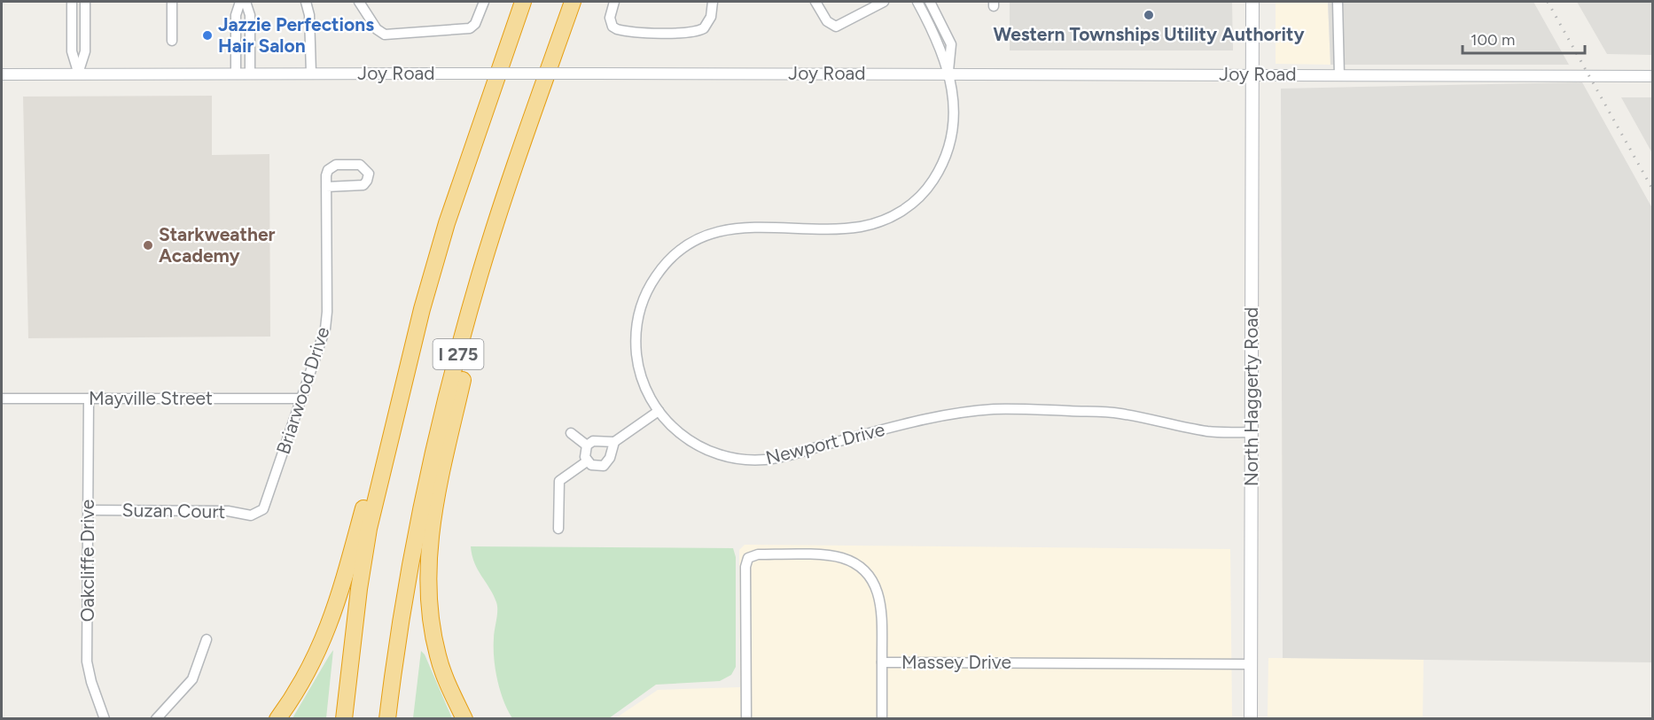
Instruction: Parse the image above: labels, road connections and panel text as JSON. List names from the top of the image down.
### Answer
{
  "streets": {
    "highway": ["I 275"],
    "main road": ["North Haggerty Road"],
    "street": [
      "Joy Road",
      "Briarwood Drive",
      "Mayville Street",
      "Newport Drive",
      "Suzan Court",
      "Oakcliffe Drive",
      "Massey Drive"
    ]
  },
  "crossings": [
    ["Joy Road", "North Haggerty Road"],
    ["Joy Road", "Newport Drive"],
    ["Briarwood Drive", "Mayville Street"],
    ["Briarwood Drive", "Suzan Court"],
    ["North Haggerty Road", "Newport Drive"],
    ["North Haggerty Road", "Massey Drive"],
    ["Mayville Street", "Oakcliffe Drive"],
    ["Suzan Court", "Oakcliffe Drive"]
  ],
  "places": ["Western Townships Utility Authority", "Jazzie Perfections Hair Salon", "Starkweather Academy"],
  "scale_bar": "100 m"
}
